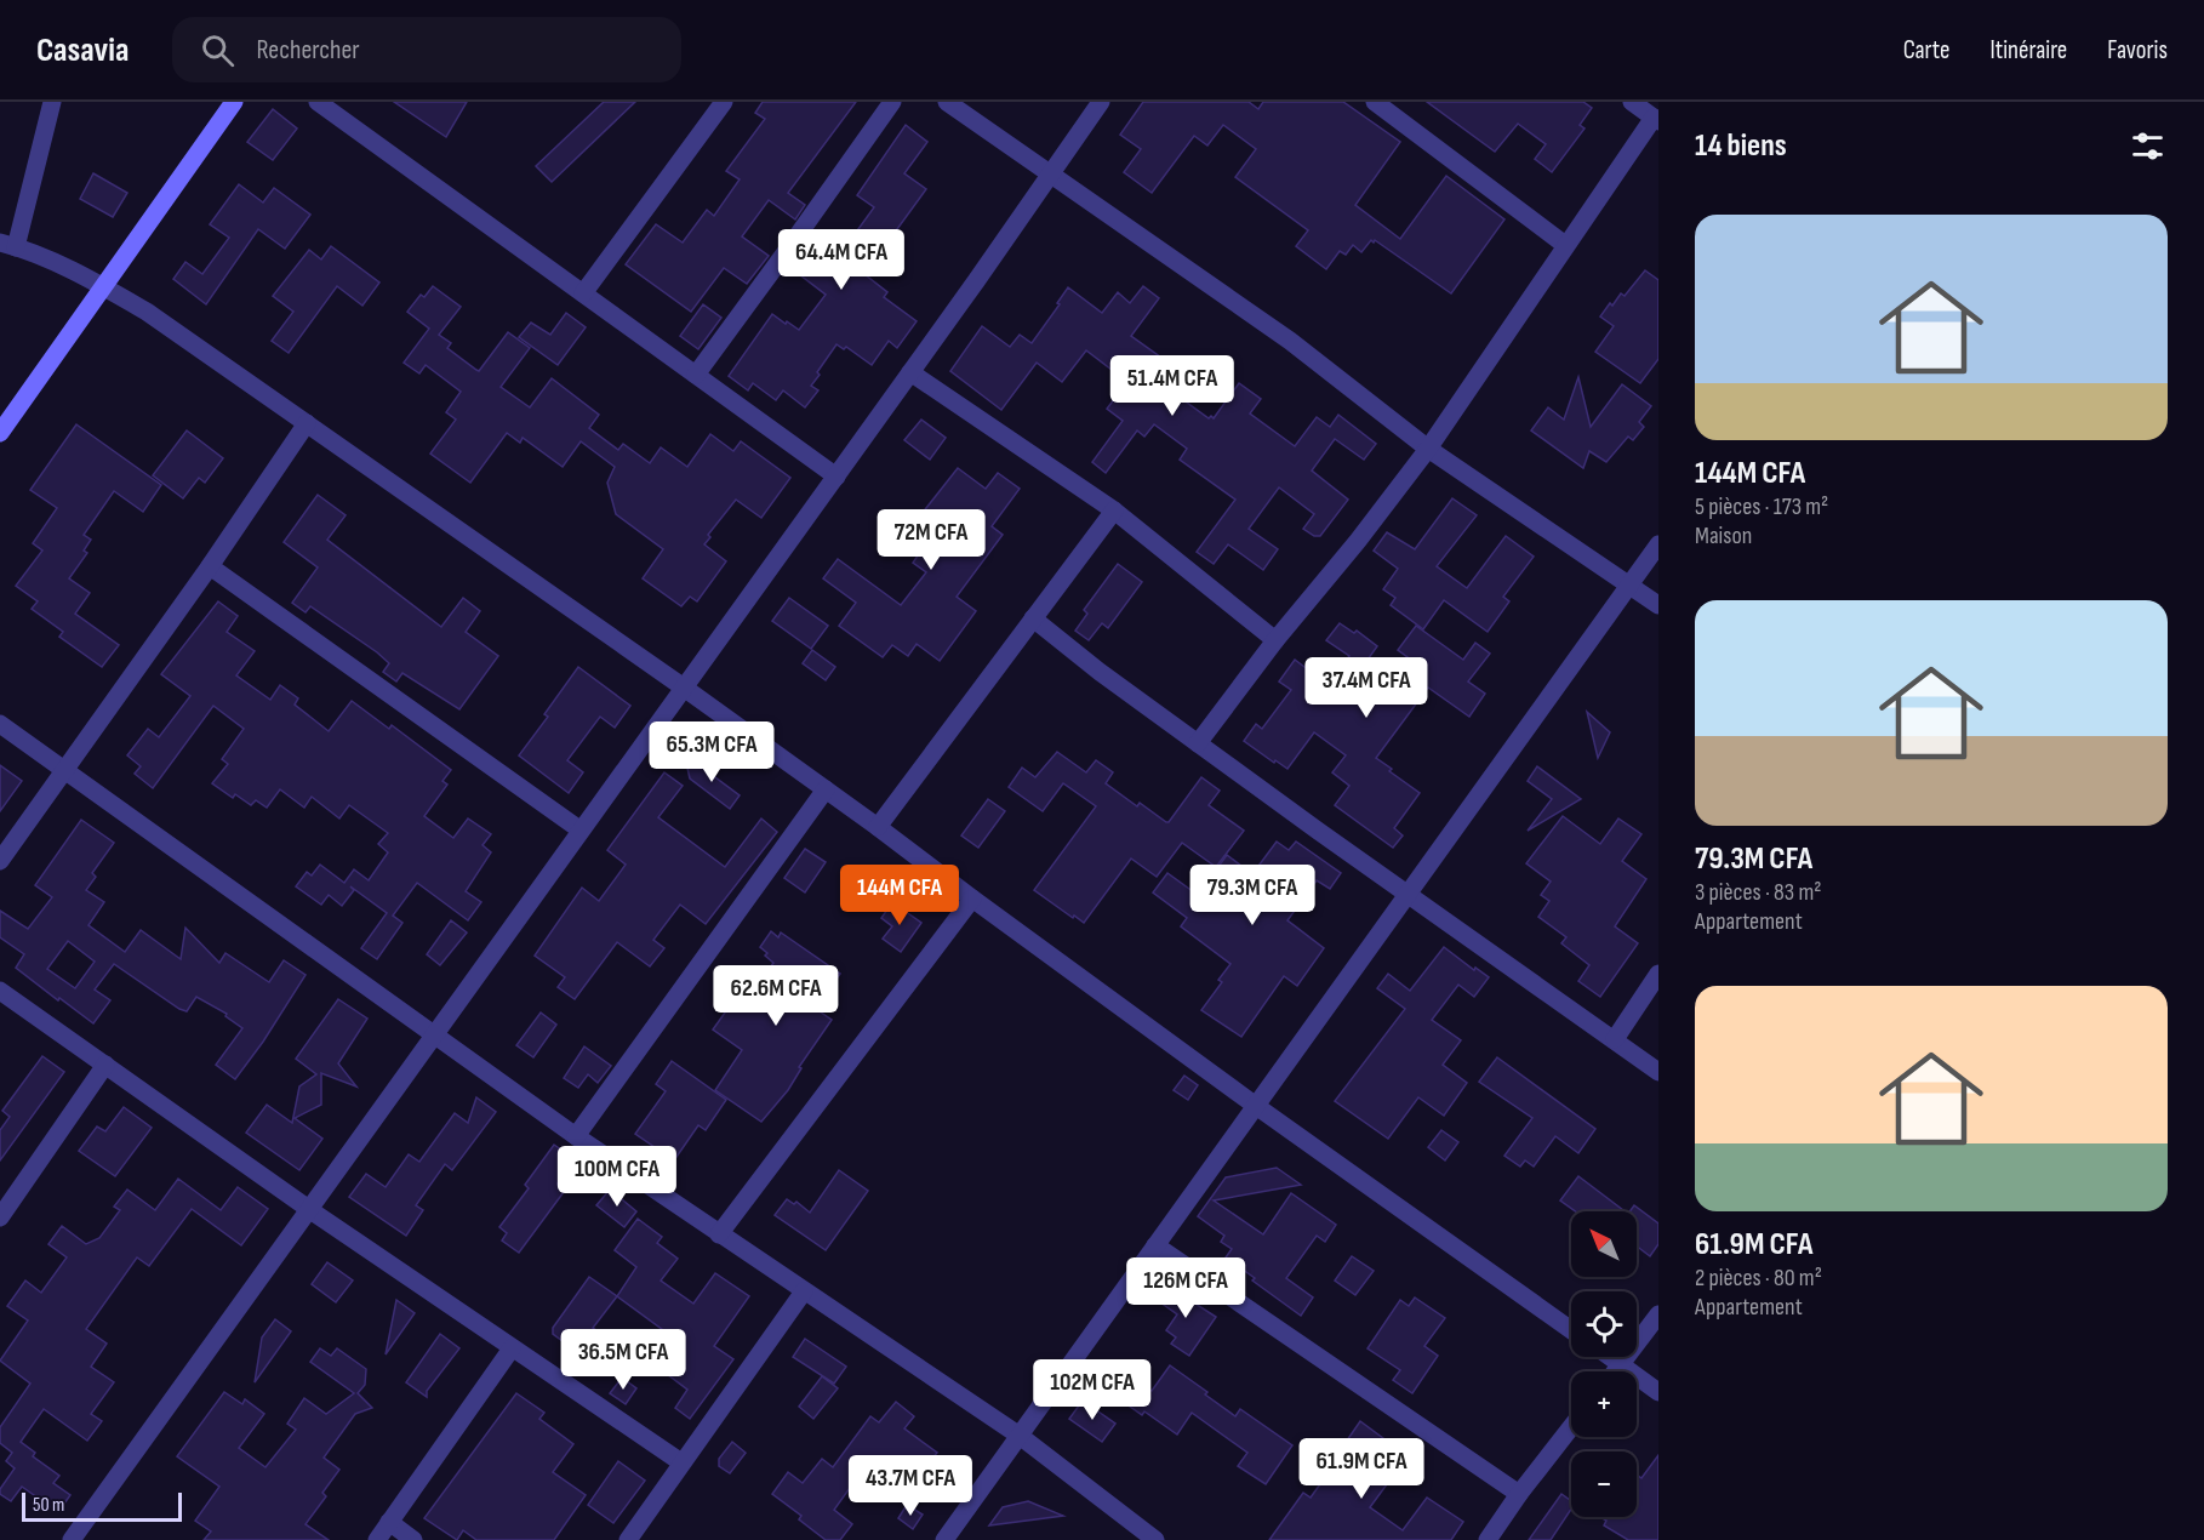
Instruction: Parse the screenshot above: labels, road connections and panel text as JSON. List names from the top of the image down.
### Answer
{
  "scale_bar": "50 m",
  "north": "top left",
  "page": {
    "header": "Casavia",
    "search": "Rechercher",
    "nav": ["Carte", "Itinéraire", "Favoris"],
    "heading": "14 biens",
    "list": [
      {
        "name": "144M CFA",
        "note": "5 pièces · 173 m² · Maison"
      },
      {
        "name": "79.3M CFA",
        "note": "3 pièces · 83 m² · Appartement"
      },
      {
        "name": "61.9M CFA",
        "note": "2 pièces · 80 m² · Appartement"
      }
    ],
    "price": [
      "64.4M CFA",
      "51.4M CFA",
      "72M CFA",
      "37.4M CFA",
      "65.3M CFA",
      "144M CFA",
      "79.3M CFA",
      "62.6M CFA",
      "100M CFA",
      "126M CFA",
      "36.5M CFA",
      "102M CFA",
      "61.9M CFA",
      "43.7M CFA"
    ],
    "map_buttons": ["+", "−"],
    "scale": "50 m"
  }
}
